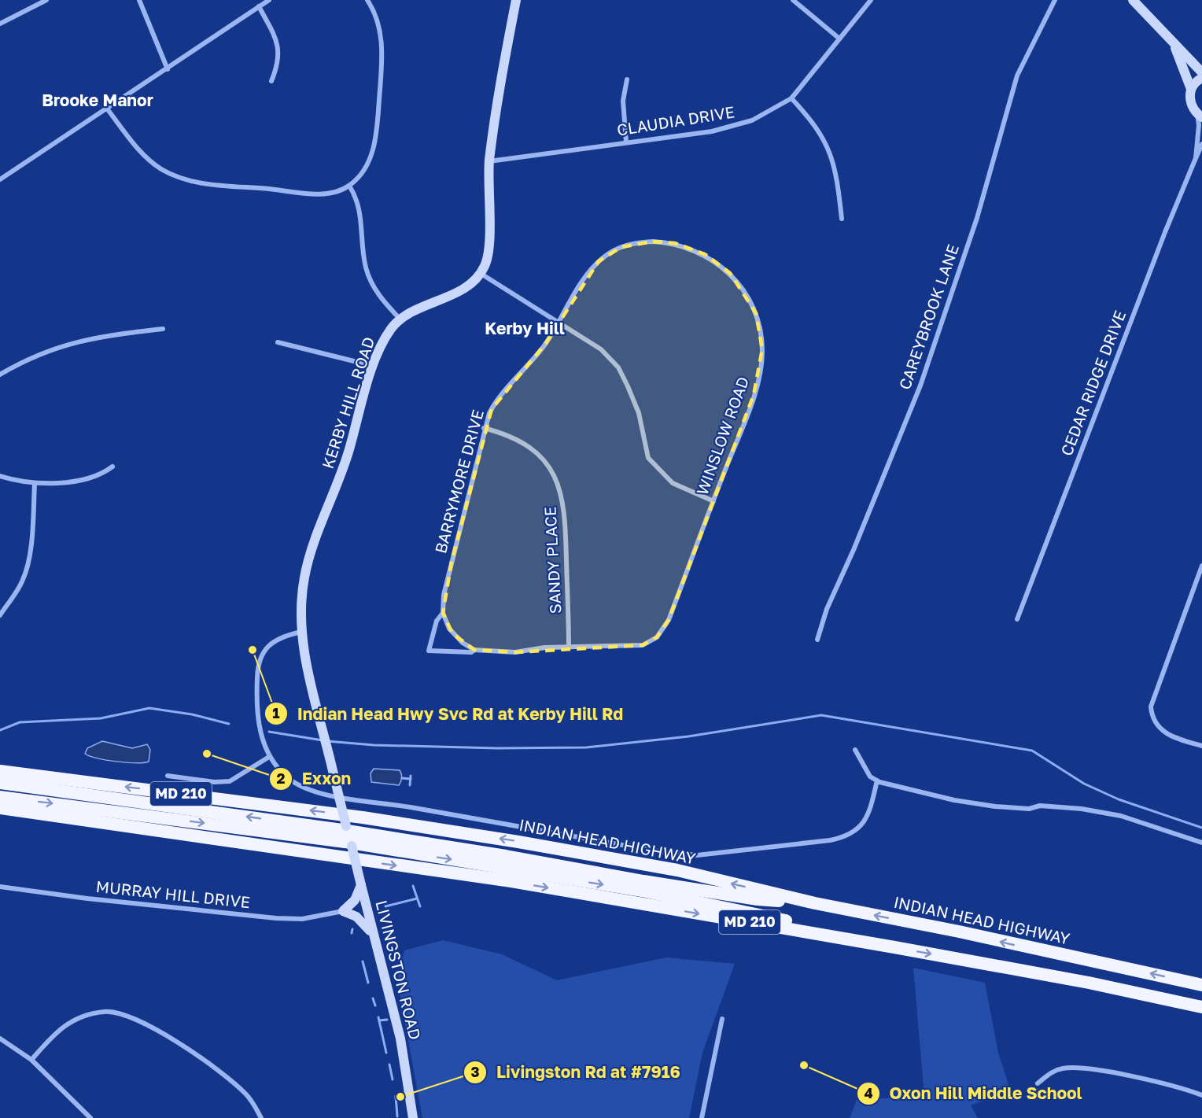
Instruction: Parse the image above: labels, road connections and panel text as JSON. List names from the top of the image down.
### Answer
{
  "streets": {
    "highway": ["MD 210", "INDIAN HEAD HIGHWAY"],
    "main road": ["KERBY HILL ROAD", "LIVINGSTON ROAD"],
    "street": [
      "CLAUDIA DRIVE",
      "CAREYBROOK LANE",
      "CEDAR RIDGE DRIVE",
      "WINSLOW ROAD",
      "BARRYMORE DRIVE",
      "SANDY PLACE",
      "MURRAY HILL DRIVE"
    ]
  },
  "crossings": [
    ["CLAUDIA DRIVE", "KERBY HILL ROAD"],
    ["KERBY HILL ROAD", "LIVINGSTON ROAD"],
    ["WINSLOW ROAD", "BARRYMORE DRIVE"],
    ["WINSLOW ROAD", "SANDY PLACE"],
    ["BARRYMORE DRIVE", "SANDY PLACE"]
  ],
  "districts": ["Brooke Manor", "Kerby Hill"],
  "places": [
    "Indian Head Hwy Svc Rd at Kerby Hill Rd",
    "Exxon",
    "Oxon Hill Middle School",
    "Livingston Rd at #7916"
  ]
}
